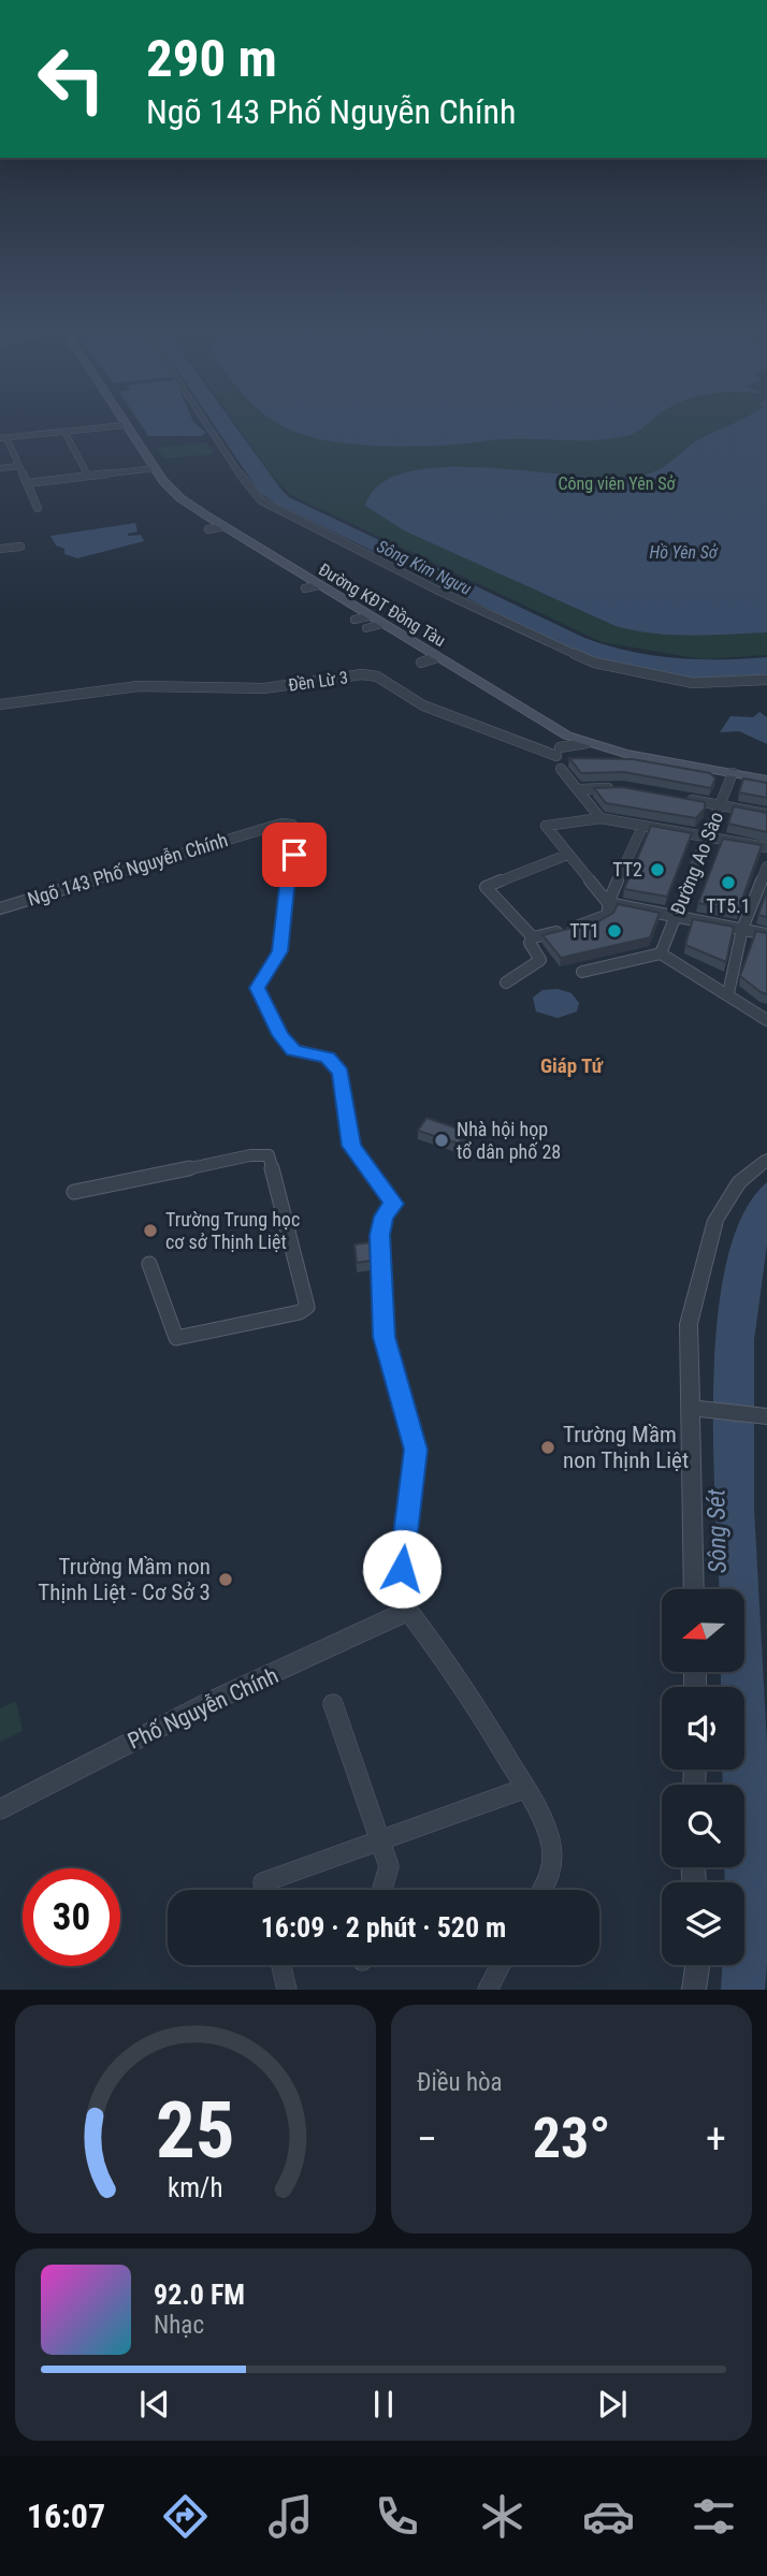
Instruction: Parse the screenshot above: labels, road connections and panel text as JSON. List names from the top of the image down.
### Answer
{
  "streets": {
    "main road": ["Đường KĐT Đồng Tàu"],
    "street": [
      "Đền Lừ 3",
      "Đường Ao Sào",
      "Ngõ 143 Phố Nguyễn Chính",
      "Phố Nguyễn Chính"
    ]
  },
  "crossings": [
    ["Đường KĐT Đồng Tàu", "Đền Lừ 3"],
    ["Đường KĐT Đồng Tàu", "Đường Ao Sào"],
    ["Ngõ 143 Phố Nguyễn Chính", "Phố Nguyễn Chính"]
  ],
  "districts": ["Giáp Tứ"],
  "water": ["Hồ Yên Sở", "Sông Kim Ngưu", "Sông Sét"],
  "parks": ["Công viên Yên Sở"],
  "places": [
    "TT2",
    "TT5.1",
    "TT1",
    "Nhà hội họp tổ dân phố 28",
    "Trường Trung học cơ sở Thịnh Liệt",
    "Trường Mầm non Thịnh Liệt",
    "Trường Mầm non Thịnh Liệt - Cơ Sở 3"
  ],
  "north": "left",
  "page": {
    "turn": ["290 m", "Ngõ 143 Phố Nguyễn Chính"],
    "limit": "30",
    "trip": "16:09 · 2 phút · 520 m",
    "tile": "Điều hòa",
    "heat": ["−", "23°", "+"],
    "song": ["92.0 FM", "Nhạc"],
    "tabs": "16:07",
    "gauge": ["25", "km/h"]
  }
}
